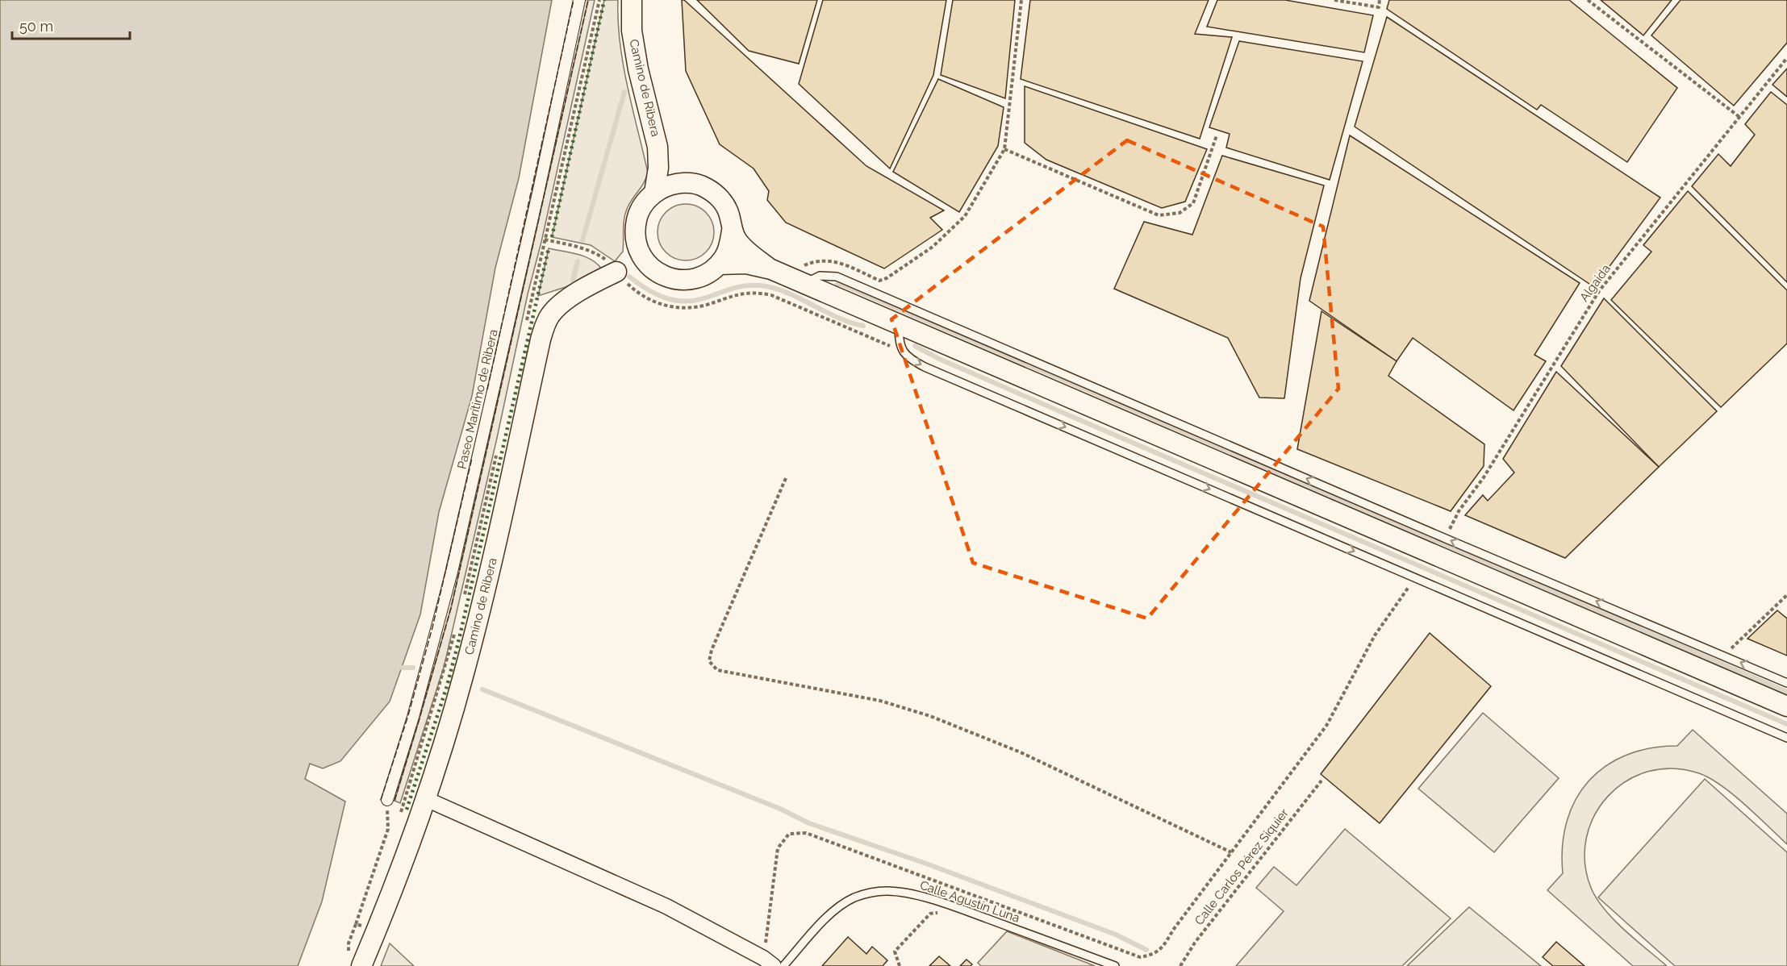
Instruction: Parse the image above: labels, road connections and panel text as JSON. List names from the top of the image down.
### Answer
{
  "streets": {
    "main road": ["Camino de Ribera"],
    "street": ["Paseo Marítimo de Ribera"],
    "lane": ["Calle Agustín Luna"],
    "path": ["Algaida", "Calle Carlos Pérez Siquier"]
  },
  "scale_bar": "50 m"
}
